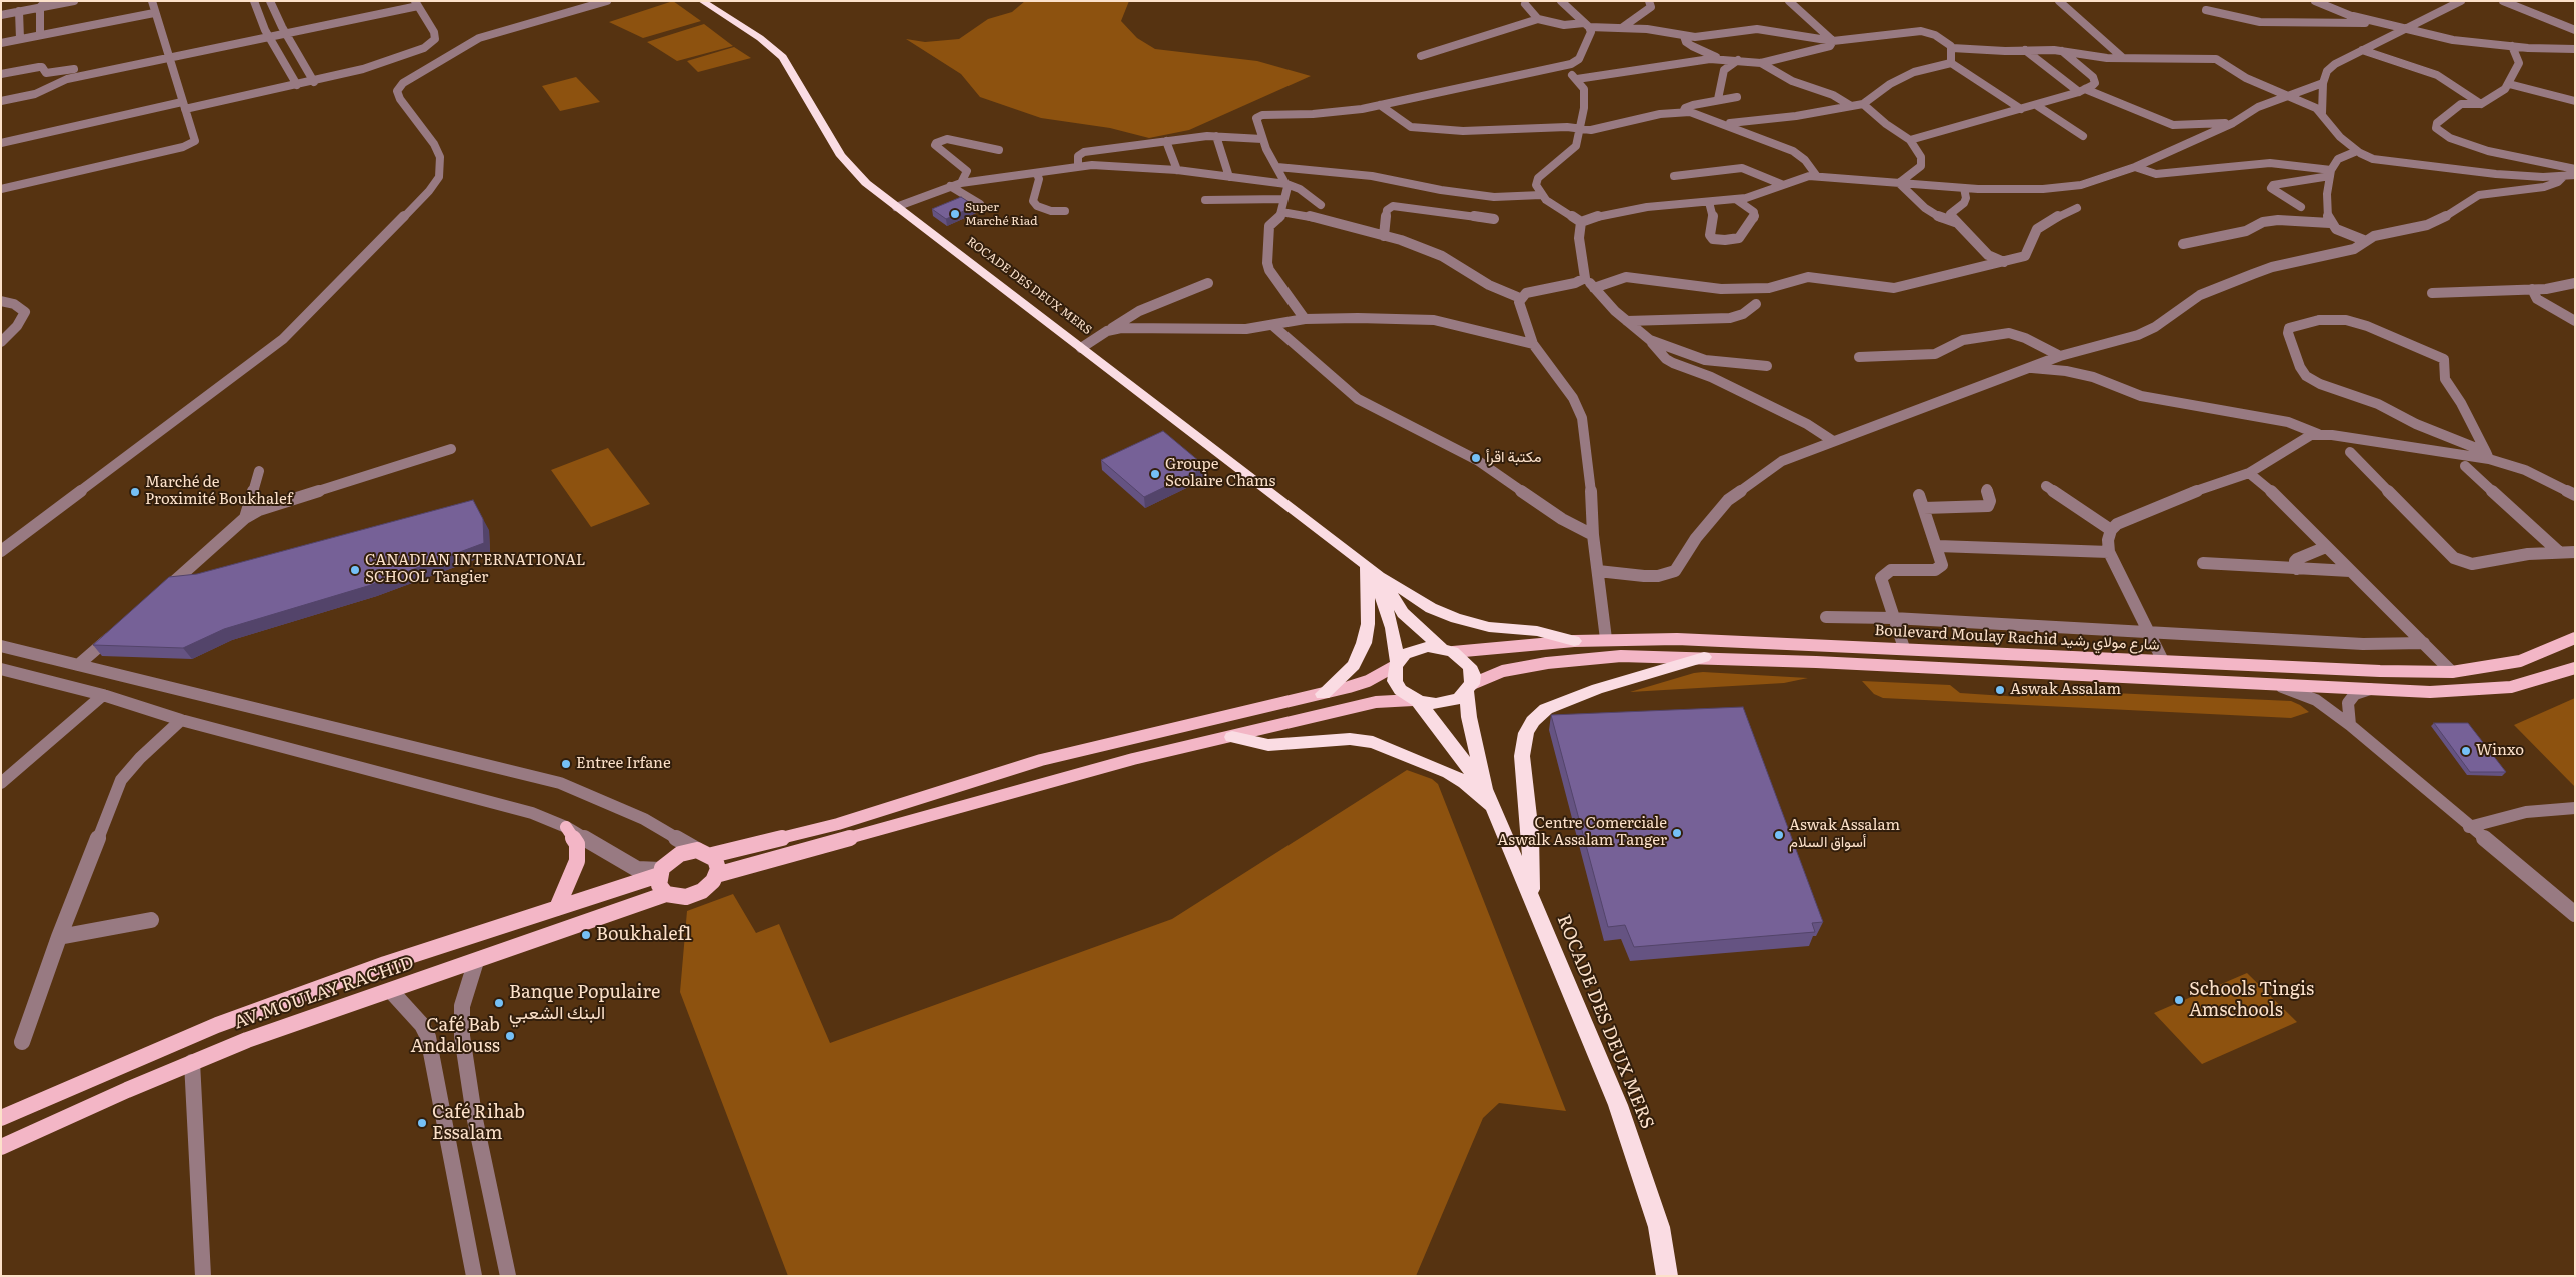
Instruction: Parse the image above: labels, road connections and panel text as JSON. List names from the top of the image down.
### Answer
{
  "streets": {
    "highway": ["ROCADE DES DEUX MERS"],
    "main road": ["Boulevard Moulay Rachid شارع مولاي رشيد", "AV.MOULAY RACHID"]
  },
  "crossings": [
    ["ROCADE DES DEUX MERS", "Boulevard Moulay Rachid شارع مولاي رشيد"]
  ],
  "places": [
    "Super Marché Riad",
    "مكتبة اقرأ",
    "Groupe Scolaire Chams",
    "Marché de Proximité Boukhalef",
    "CANADIAN INTERNATIONAL SCHOOL Tangier",
    "Aswak Assalam",
    "Winxo",
    "Entree Irfane",
    "Centre Comerciale Aswalk Assalam Tanger",
    "Aswak Assalam أسواق السلام",
    "Boukhalef1",
    "Schools Tingis Amschools",
    "Banque Populaire البنك الشعبي",
    "Café Bab Andalouss",
    "Café Rihab Essalam"
  ]
}
